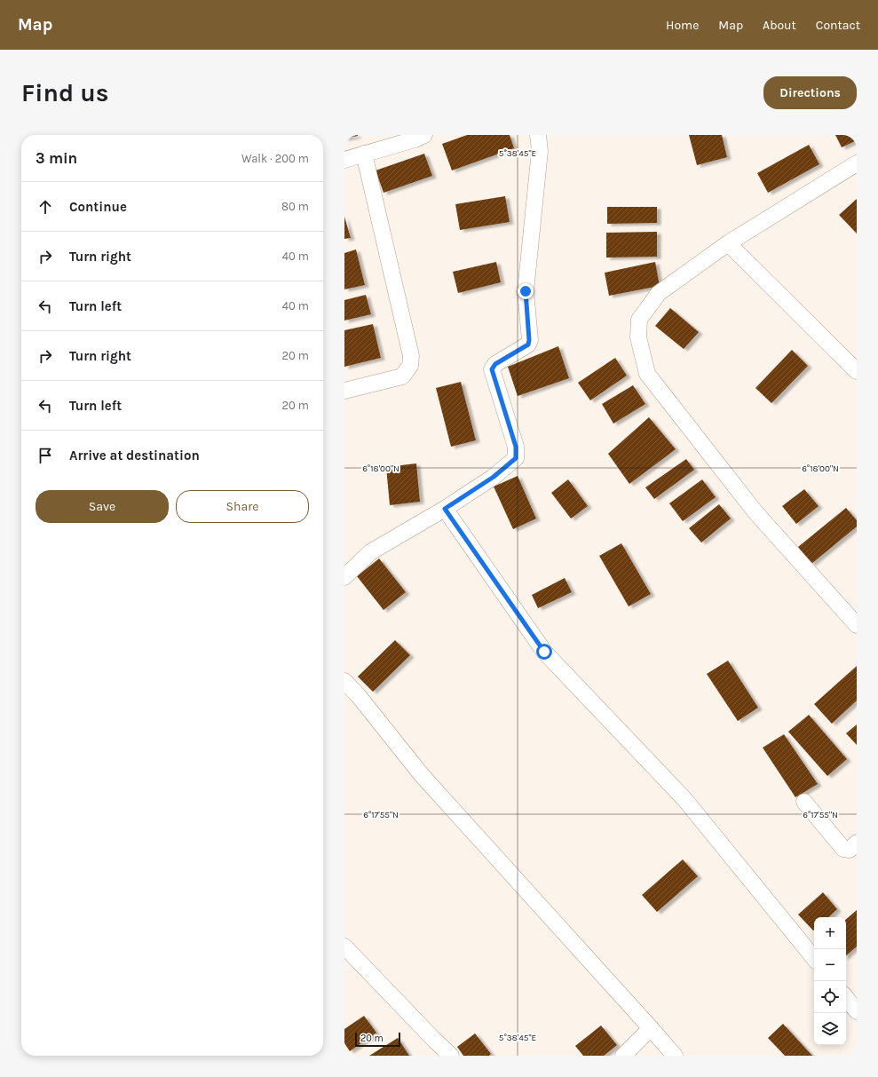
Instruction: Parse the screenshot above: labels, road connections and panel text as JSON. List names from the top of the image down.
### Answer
{
  "scale_bar": "20 m",
  "page": {
    "header": "Map",
    "nav": [
      "Home",
      "Map",
      "About",
      "Contact"
    ],
    "buttons": [
      "Directions",
      ["Save", "Share"]
    ],
    "title": "Find us",
    "heading": ["3 min", "Walk · 200 m"],
    "list": [
      ["Continue", "80 m"],
      ["Turn right", "40 m"],
      ["Turn left", "40 m"],
      ["Turn right", "20 m"],
      ["Turn left", "20 m"],
      "Arrive at destination"
    ],
    "map_buttons": ["+", "−"],
    "scale": "20 m"
  },
  "coordinates": ["5°38'45\"E", "6°18'00\"N", "6°17'55\"N"]
}
